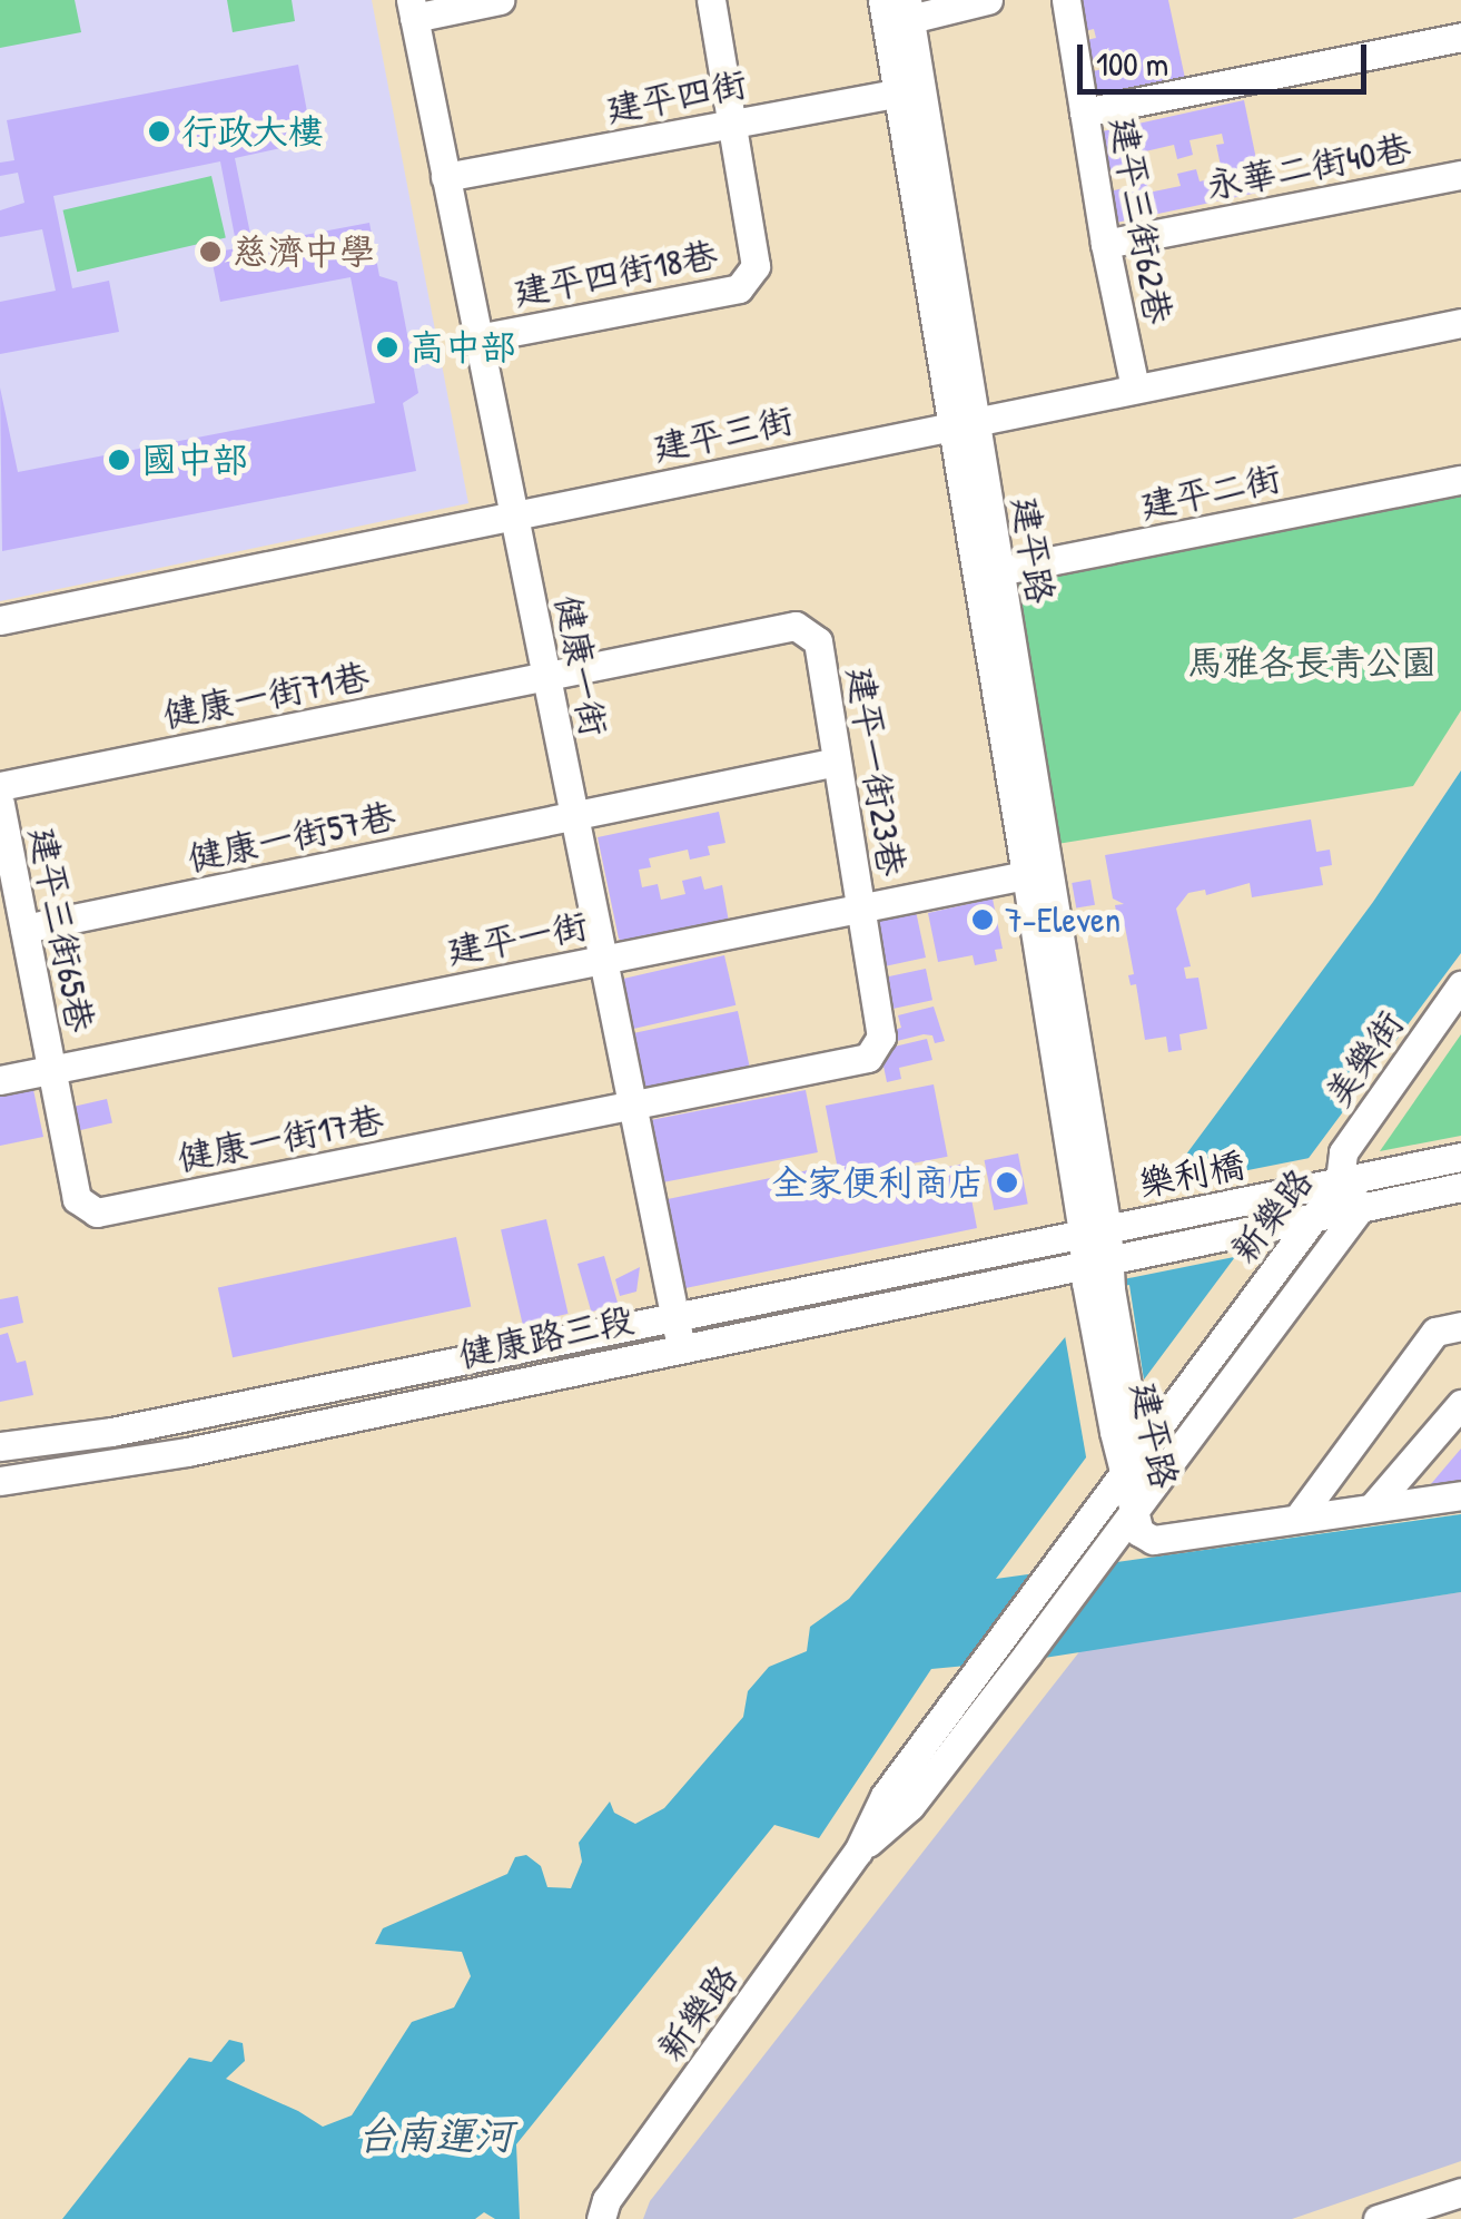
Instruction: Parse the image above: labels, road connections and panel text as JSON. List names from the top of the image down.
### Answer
{
  "streets": {
    "street": [
      "建平四街",
      "永華二街40巷",
      "建平三街62巷",
      "建平四街18巷",
      "建平三街",
      "建平二街",
      "建平路",
      "健康一街",
      "健康一街71巷",
      "建平一街23巷",
      "健康一街57巷",
      "建平三街65巷",
      "建平一街",
      "美樂街",
      "健康一街17巷",
      "樂利橋",
      "新樂路",
      "健康路三段"
    ]
  },
  "crossings": [
    ["建平四街", "建平四街18巷"],
    ["建平四街", "建平路"],
    ["建平四街", "健康一街"],
    ["永華二街40巷", "建平三街62巷"],
    ["建平三街62巷", "建平三街"],
    ["建平四街18巷", "健康一街"],
    ["建平三街", "建平路"],
    ["建平三街", "健康一街"],
    ["建平二街", "建平路"],
    ["建平路", "建平一街"],
    ["建平路", "樂利橋"],
    ["建平路", "新樂路"],
    ["建平路", "健康路三段"],
    ["健康一街", "健康一街71巷"],
    ["健康一街", "建平一街23巷"],
    ["健康一街", "健康一街57巷"],
    ["健康一街", "建平一街"],
    ["健康一街", "健康一街17巷"],
    ["健康一街", "健康路三段"],
    ["健康一街71巷", "建平一街23巷"],
    ["建平一街23巷", "健康一街57巷"],
    ["建平一街23巷", "建平一街"],
    ["建平一街23巷", "健康一街17巷"],
    ["健康一街57巷", "建平三街65巷"],
    ["建平三街65巷", "建平一街"],
    ["建平三街65巷", "健康一街17巷"],
    ["建平一街", "健康一街17巷"],
    ["美樂街", "樂利橋"],
    ["美樂街", "新樂路"],
    ["樂利橋", "新樂路"],
    ["樂利橋", "健康路三段"]
  ],
  "water": ["台南運河"],
  "parks": ["馬雅各長青公園"],
  "places": [
    "行政大樓",
    "慈濟中學",
    "高中部",
    "國中部",
    "7-Eleven",
    "全家便利商店"
  ],
  "scale_bar": "100 m"
}
